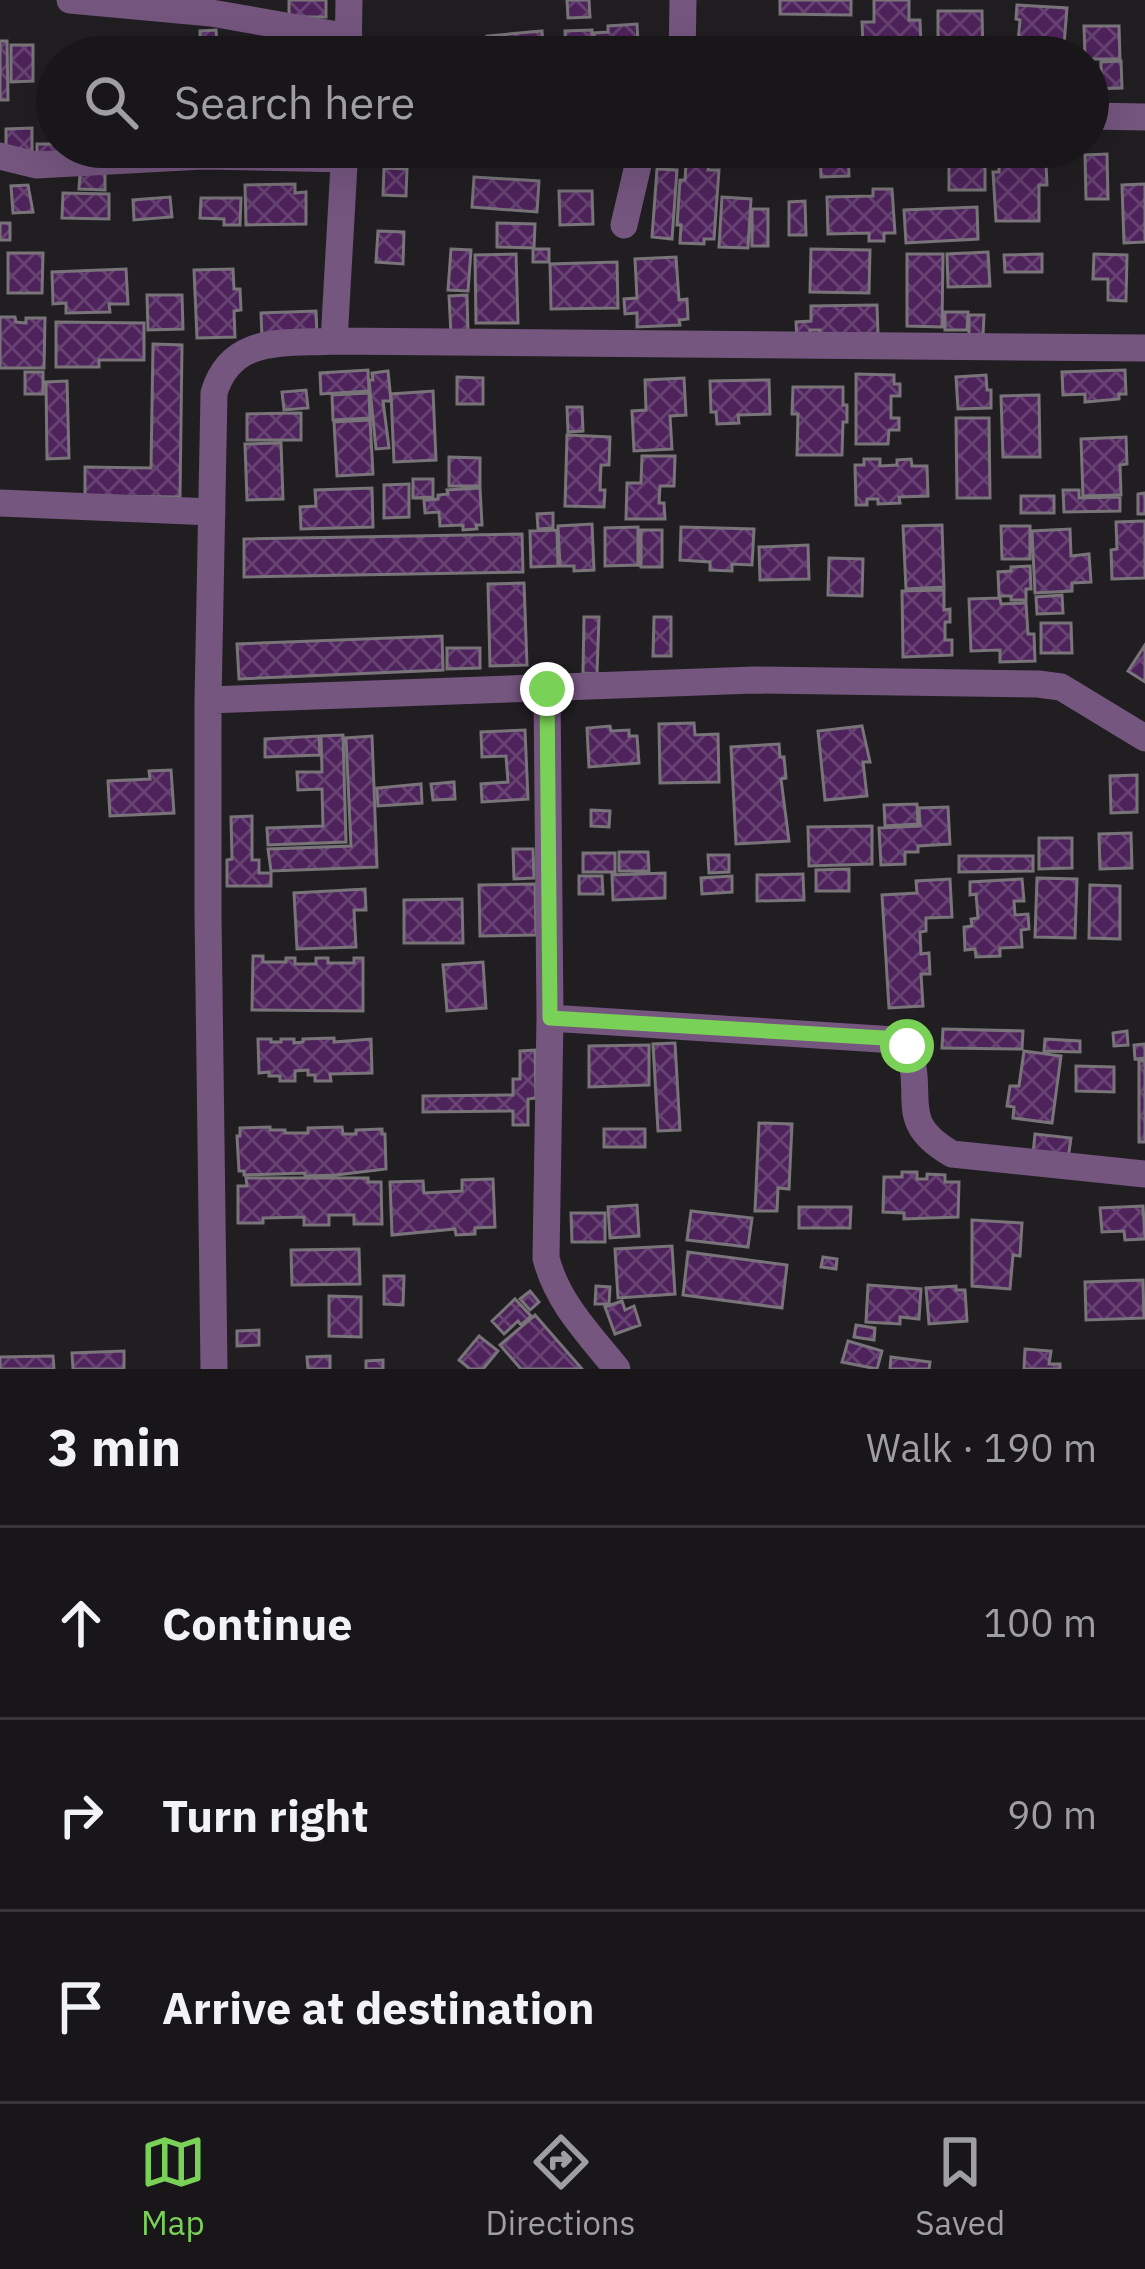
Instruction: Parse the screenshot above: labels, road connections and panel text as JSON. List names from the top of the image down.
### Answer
{
  "page": {
    "search": "Search here",
    "heading": ["3 min", "Walk · 190 m"],
    "list": [
      ["Continue", "100 m"],
      ["Turn right", "90 m"],
      "Arrive at destination"
    ],
    "nav": ["Map", "Directions", "Saved"]
  }
}
